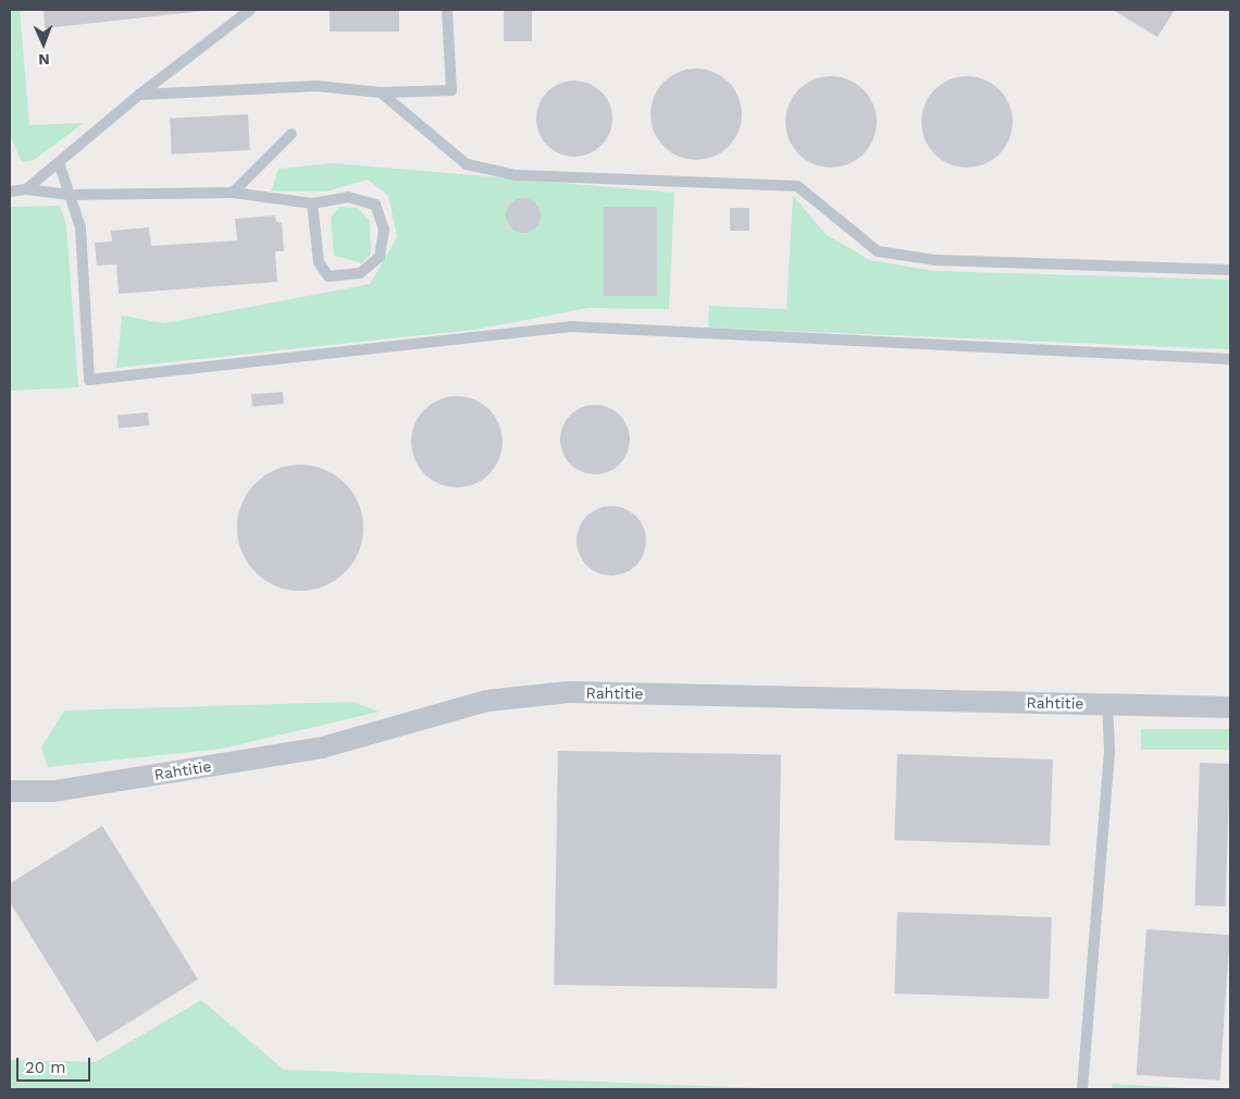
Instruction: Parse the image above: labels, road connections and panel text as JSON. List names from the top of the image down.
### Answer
{
  "streets": {
    "street": ["Rahtitie"]
  },
  "scale_bar": "20 m",
  "north": "bottom"
}
